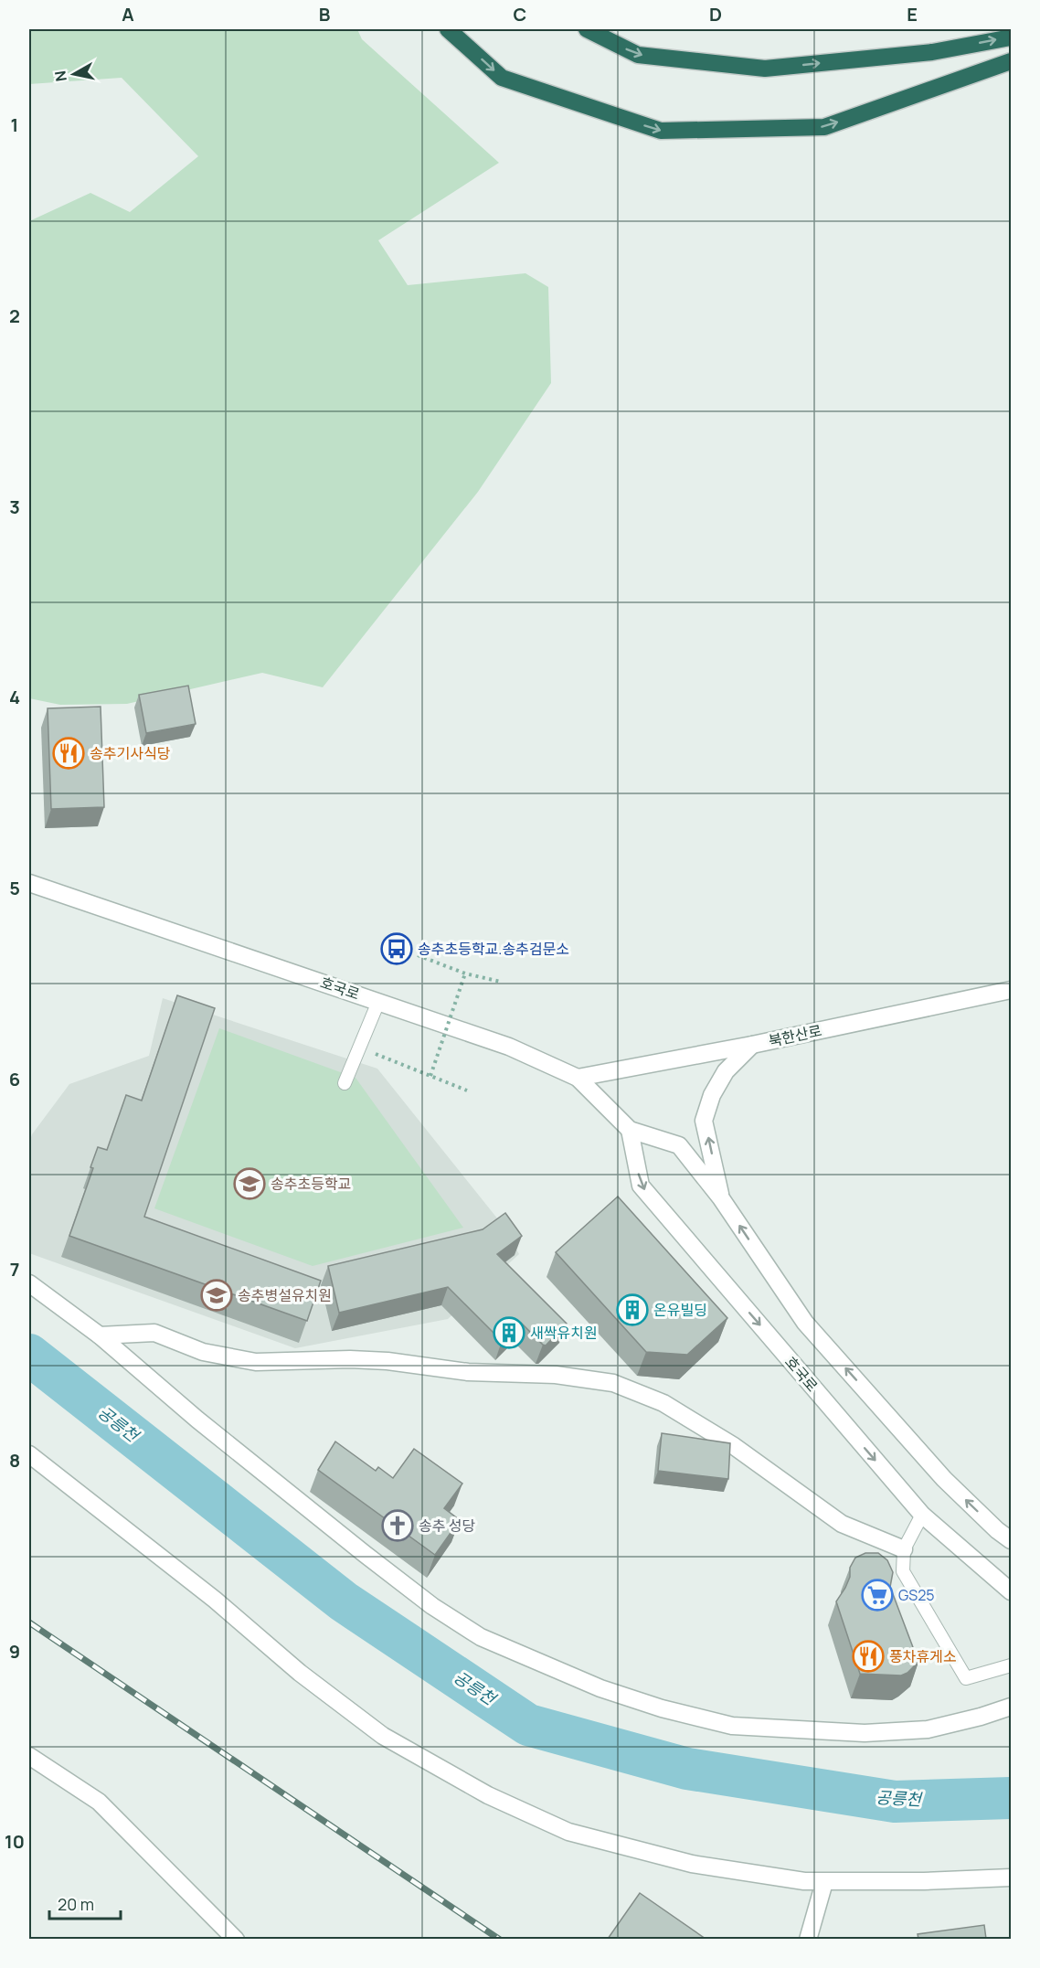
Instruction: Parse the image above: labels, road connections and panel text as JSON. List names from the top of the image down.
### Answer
{
  "streets": {
    "street": ["호국로", "북한산로"]
  },
  "crossings": [
    ["호국로", "북한산로"]
  ],
  "water": ["공릉천"],
  "places": {
    "restaurant": ["송추기사식당", "풍차휴게소"],
    "bus stop": ["송추초등학교.송추검문소"],
    "school or university": ["송추초등학교", "송추병설유치원"],
    "building": ["온유빌딩", "새싹유치원"],
    "church": ["송추 성당"],
    "supermarket": ["GS25"]
  },
  "scale_bar": "20 m",
  "north": "left",
  "grid": {
    "columns": [
      "A",
      "B",
      "C",
      "D",
      "E"
    ],
    "rows": [
      "1",
      "2",
      "3",
      "4",
      "5",
      "6",
      "7",
      "8",
      "9",
      "10"
    ]
  }
}
